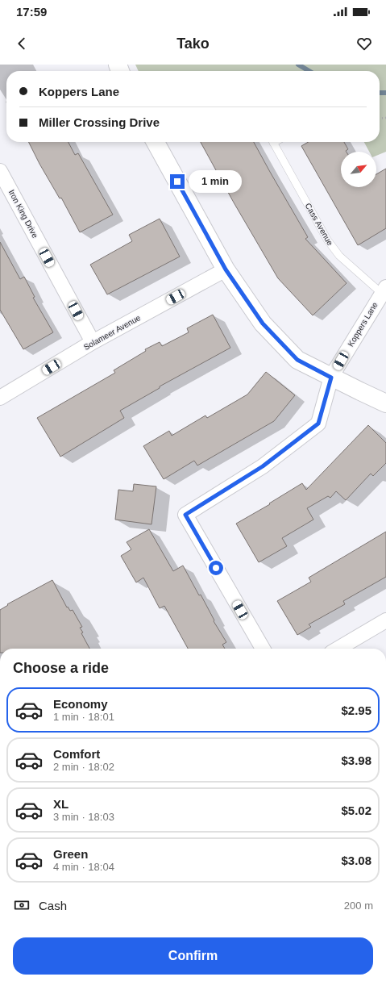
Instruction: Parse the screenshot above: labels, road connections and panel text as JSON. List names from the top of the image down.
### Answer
{
  "streets": {
    "street": ["Iron King Drive", "Koppers Lane", "Solameer Avenue"],
    "lane": ["Cass Avenue"]
  },
  "crossings": [
    ["Iron King Drive", "Solameer Avenue"],
    ["Cass Avenue", "Koppers Lane"]
  ],
  "north": "top right",
  "page": {
    "status": "17:59",
    "header": "Tako",
    "banner": ["Koppers Lane", "Miller Crossing Drive"],
    "bubble": "1 min",
    "heading": "Choose a ride",
    "list": [
      {
        "name": "Economy",
        "note": "1 min · 18:01",
        "value": "$2.95"
      },
      {
        "name": "Comfort",
        "note": "2 min · 18:02",
        "value": "$3.98"
      },
      {
        "name": "XL",
        "note": "3 min · 18:03",
        "value": "$5.02"
      },
      {
        "name": "Green",
        "note": "4 min · 18:04",
        "value": "$3.08"
      }
    ],
    "pay": ["Cash", "200 m"],
    "buttons": "Confirm"
  }
}
